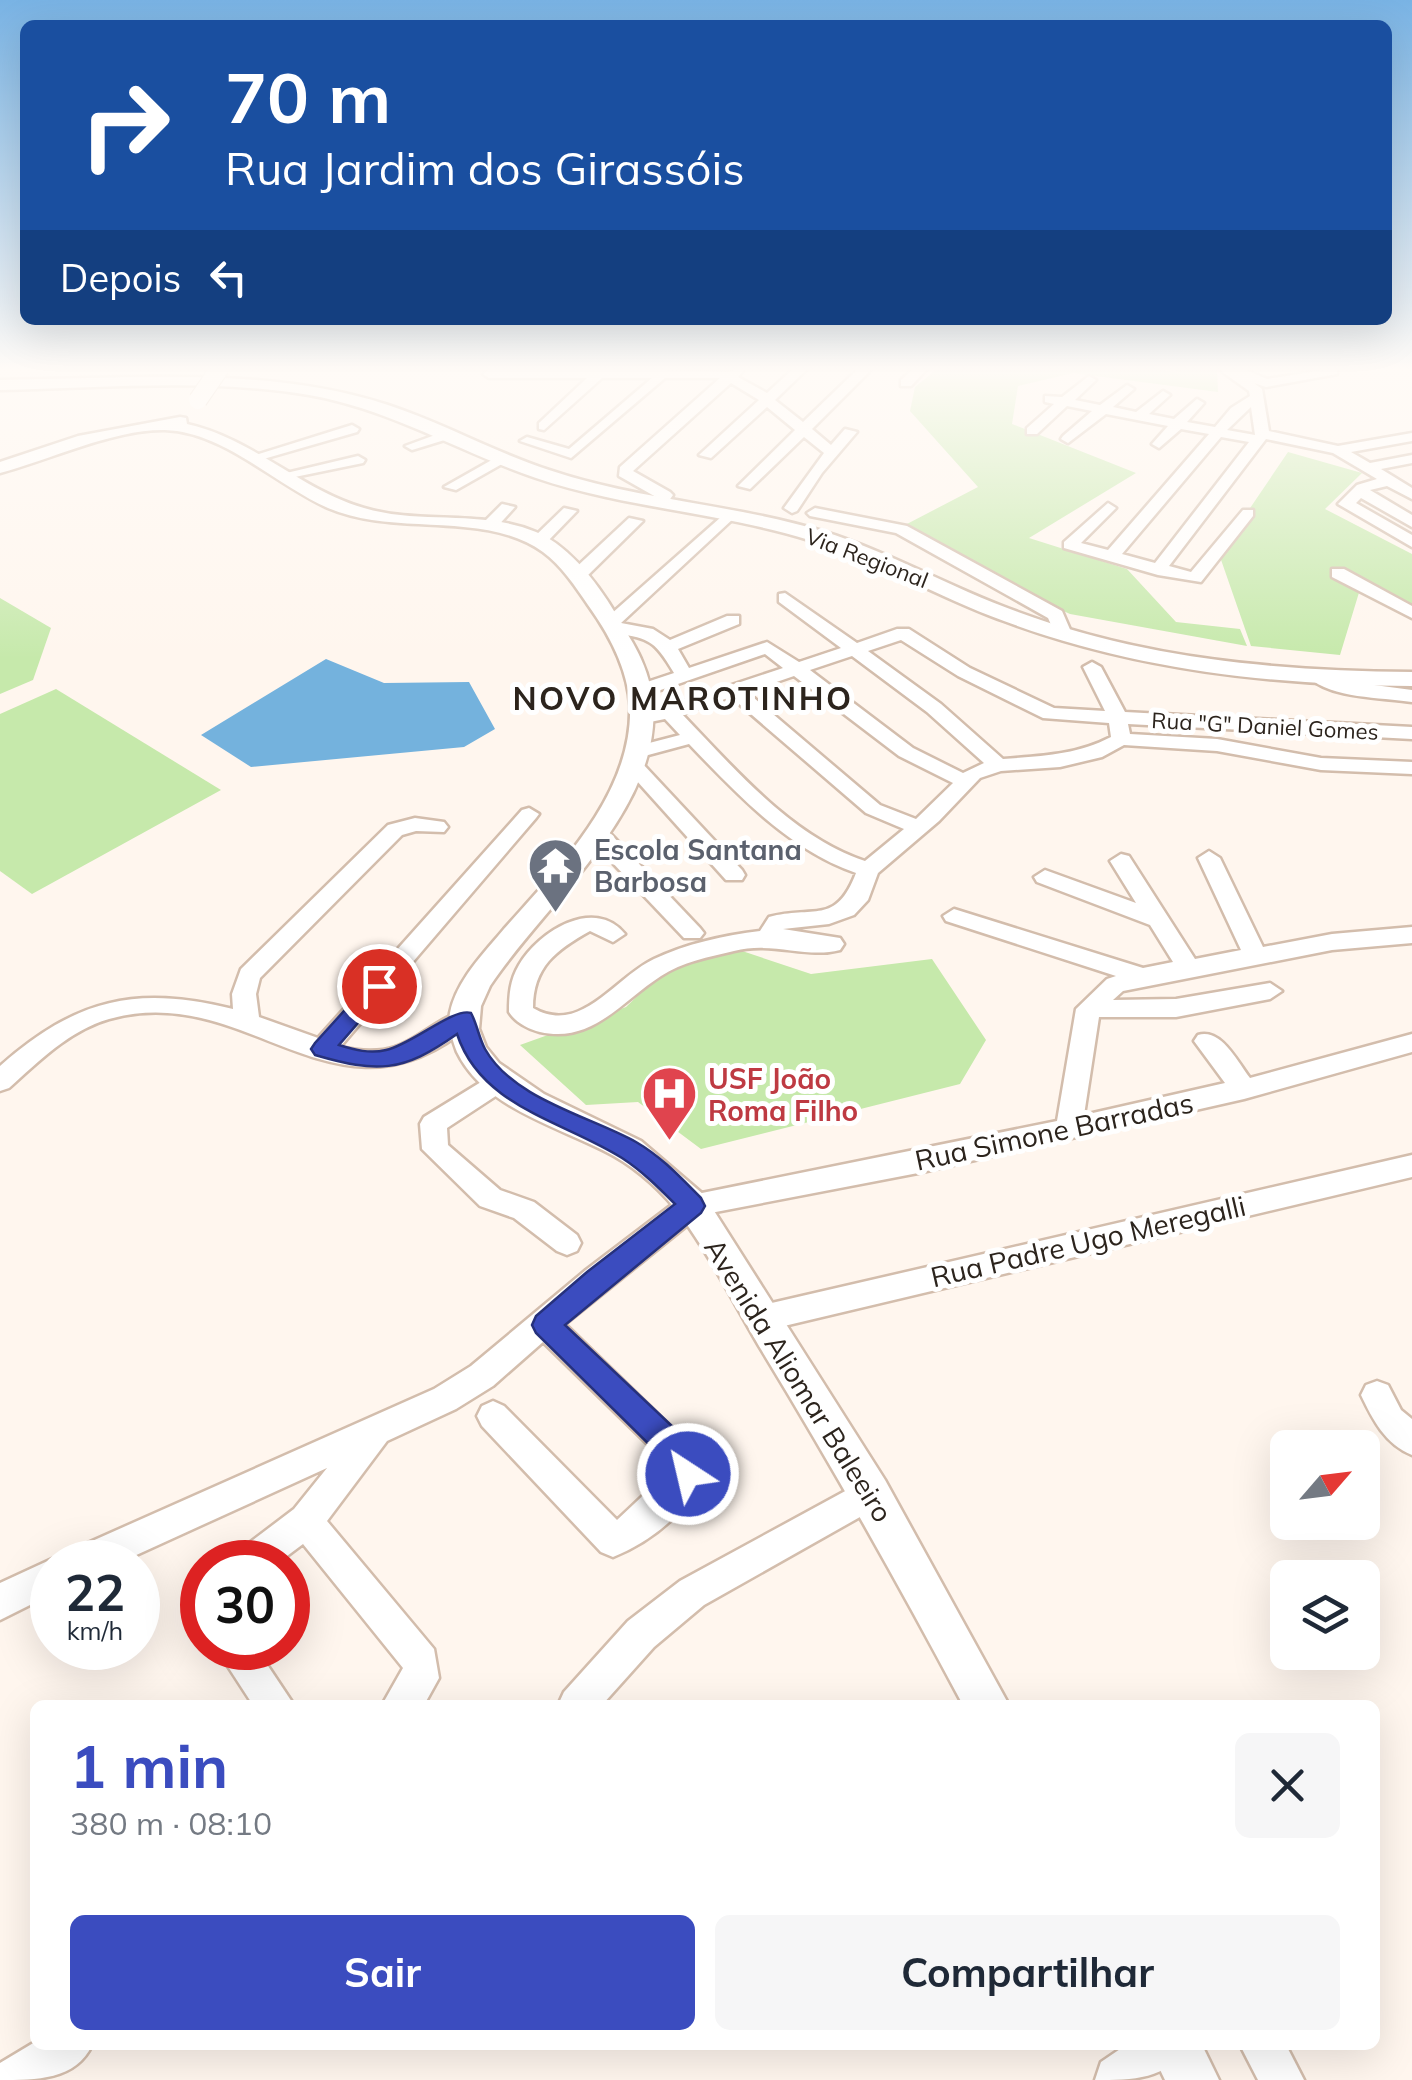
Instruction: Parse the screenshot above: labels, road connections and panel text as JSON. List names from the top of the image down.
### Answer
{
  "streets": {
    "main road": ["Via Regional", "Avenida Aliomar Baleeiro"],
    "street": ["Rua \"G\" Daniel Gomes", "Rua Simone Barradas", "Rua Padre Ugo Meregalli"]
  },
  "crossings": [
    ["Rua Simone Barradas", "Avenida Aliomar Baleeiro"],
    ["Rua Padre Ugo Meregalli", "Avenida Aliomar Baleeiro"]
  ],
  "districts": ["NOVO MAROTINHO"],
  "places": {
    "temple": ["Escola Santana Barbosa"],
    "hospital": ["USF João Roma Filho"]
  },
  "north": "top right",
  "page": {
    "turn": ["70 m", "Rua Jardim dos Girassóis"],
    "then": "Depois",
    "speed": "22 km/h",
    "limit": "30",
    "heading": ["1 min", "380 m · 08:10"],
    "buttons": ["Sair", "Compartilhar"]
  }
}
